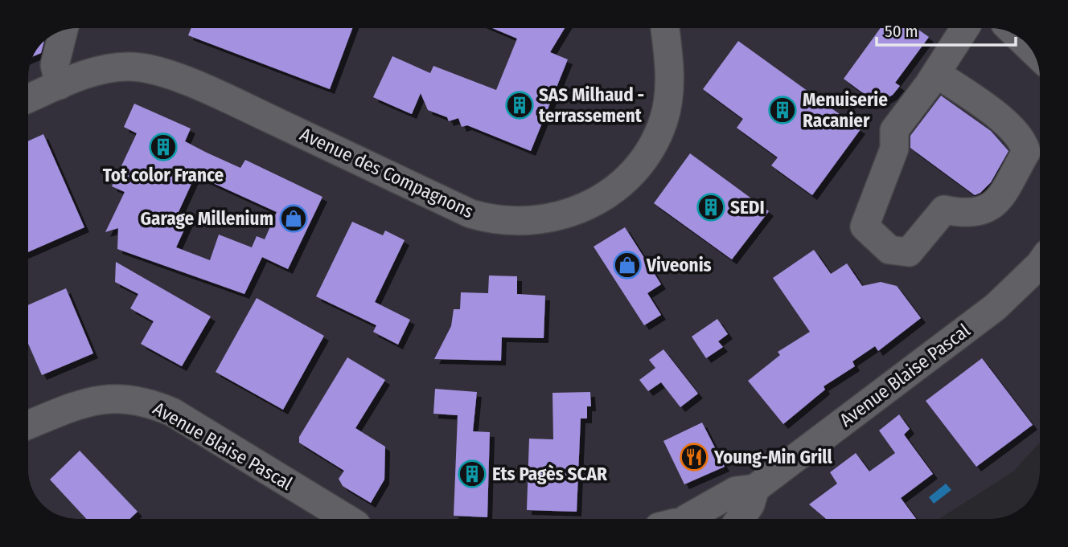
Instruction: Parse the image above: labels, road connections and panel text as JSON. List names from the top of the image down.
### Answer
{
  "streets": {
    "street": ["Avenue des Compagnons", "Avenue Blaise Pascal"]
  },
  "places": {
    "building": [
      "SAS Milhaud - terrassement",
      "Menuiserie Racanier",
      "Tot color France",
      "SEDI",
      "Ets Pagès SCAR"
    ],
    "shop": ["Garage Millenium", "Viveonis"],
    "restaurant": ["Young-Min Grill"]
  },
  "scale_bar": "50 m"
}
